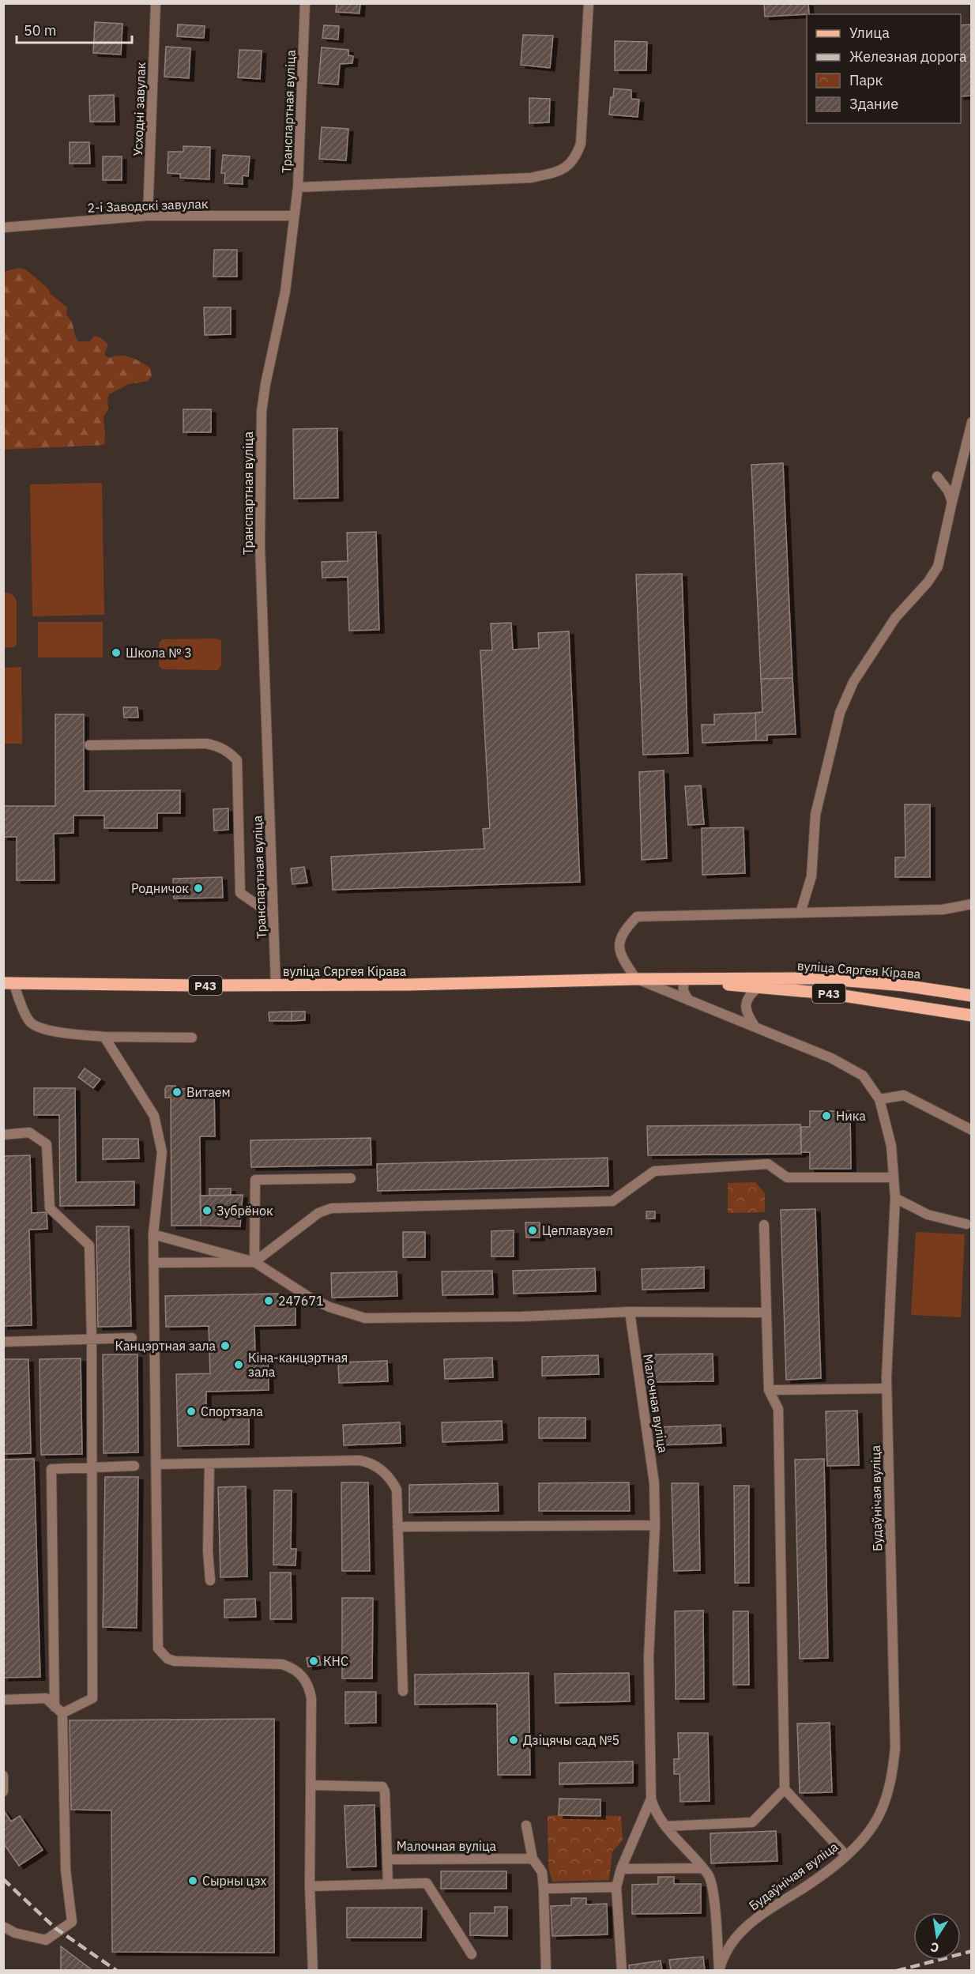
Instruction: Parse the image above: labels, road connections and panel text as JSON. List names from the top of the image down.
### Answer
{
  "streets": {
    "main road": ["вуліца Сяргея Кірава", "Р43"],
    "street": [
      "Усходні завулак",
      "Транспартная вуліца",
      "2-і Заводскі завулак",
      "Малочная вуліца",
      "Будаўнічая вуліца"
    ]
  },
  "crossings": [
    ["Усходні завулак", "2-і Заводскі завулак"],
    ["Транспартная вуліца", "2-і Заводскі завулак"],
    ["Транспартная вуліца", "вуліца Сяргея Кірава"],
    ["вуліца Сяргея Кірава", "Будаўнічая вуліца"],
    ["Малочная вуліца", "Будаўнічая вуліца"]
  ],
  "places": [
    "Школа № 3",
    "Родничок",
    "Витаем",
    "Ника",
    "Зубрёнок",
    "Цеплавузел",
    "247671",
    "Канцэртная зала",
    "Кіна-канцэртная зала",
    "Спортзала",
    "КНС",
    "Дзіцячы сад №5",
    "Сырны цэх"
  ],
  "legend": [
    "Улица",
    "Железная дорога",
    "Парк",
    "Здание"
  ],
  "scale_bar": "50 m",
  "north": "bottom"
}
